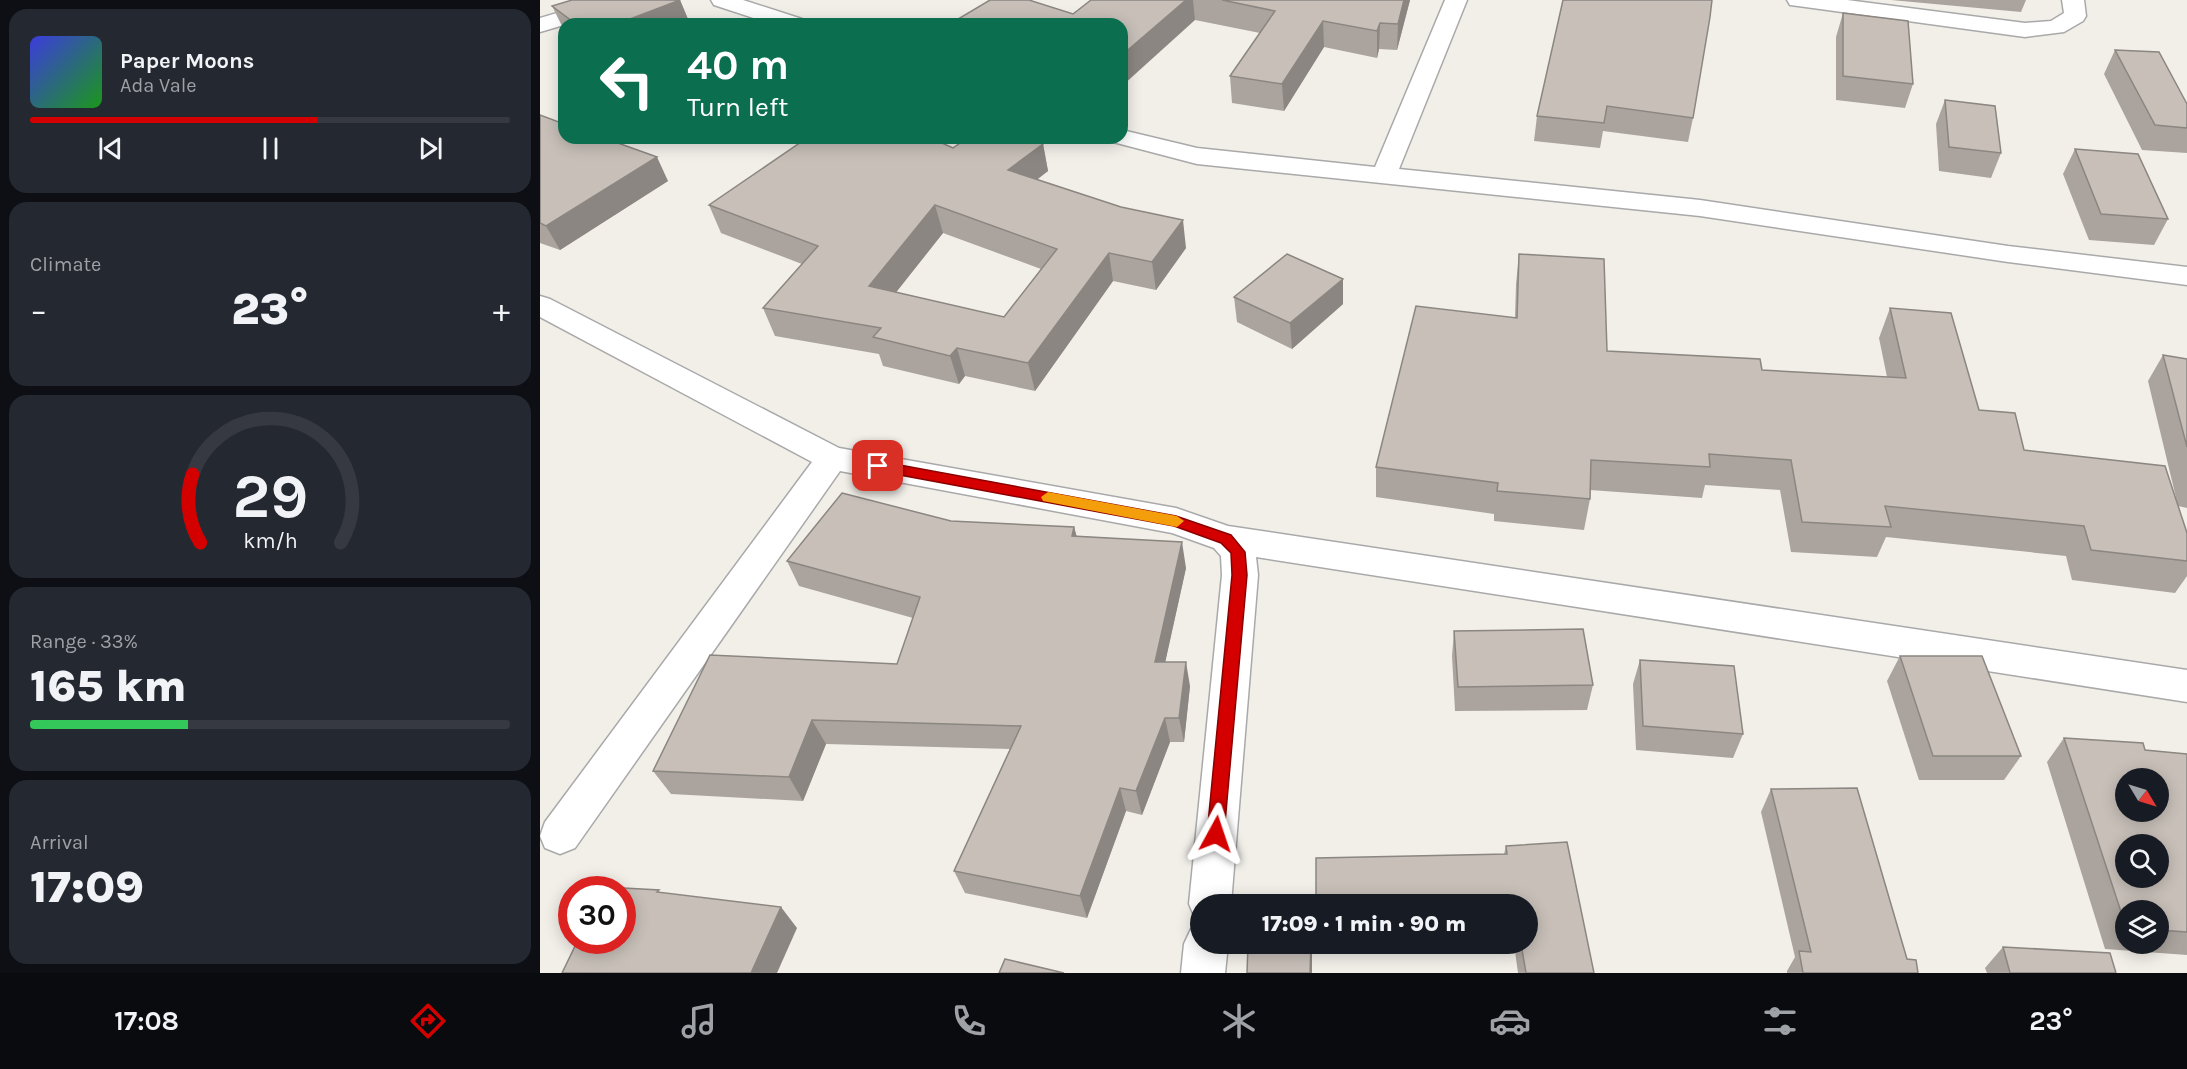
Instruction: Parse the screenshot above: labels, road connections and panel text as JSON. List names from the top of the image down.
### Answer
{
  "north": "bottom right",
  "page": {
    "turn": ["40 m", "Turn left"],
    "song": ["Paper Moons", "Ada Vale"],
    "tile": [
      "Climate",
      ["Range · 33%", "165 km"],
      ["Arrival", "17:09"]
    ],
    "heat": ["−", "23°", "+"],
    "limit": "30",
    "trip": "17:09 · 1 min · 90 m",
    "tabs": ["17:08", "23°"],
    "gauge": ["29", "km/h"]
  }
}
